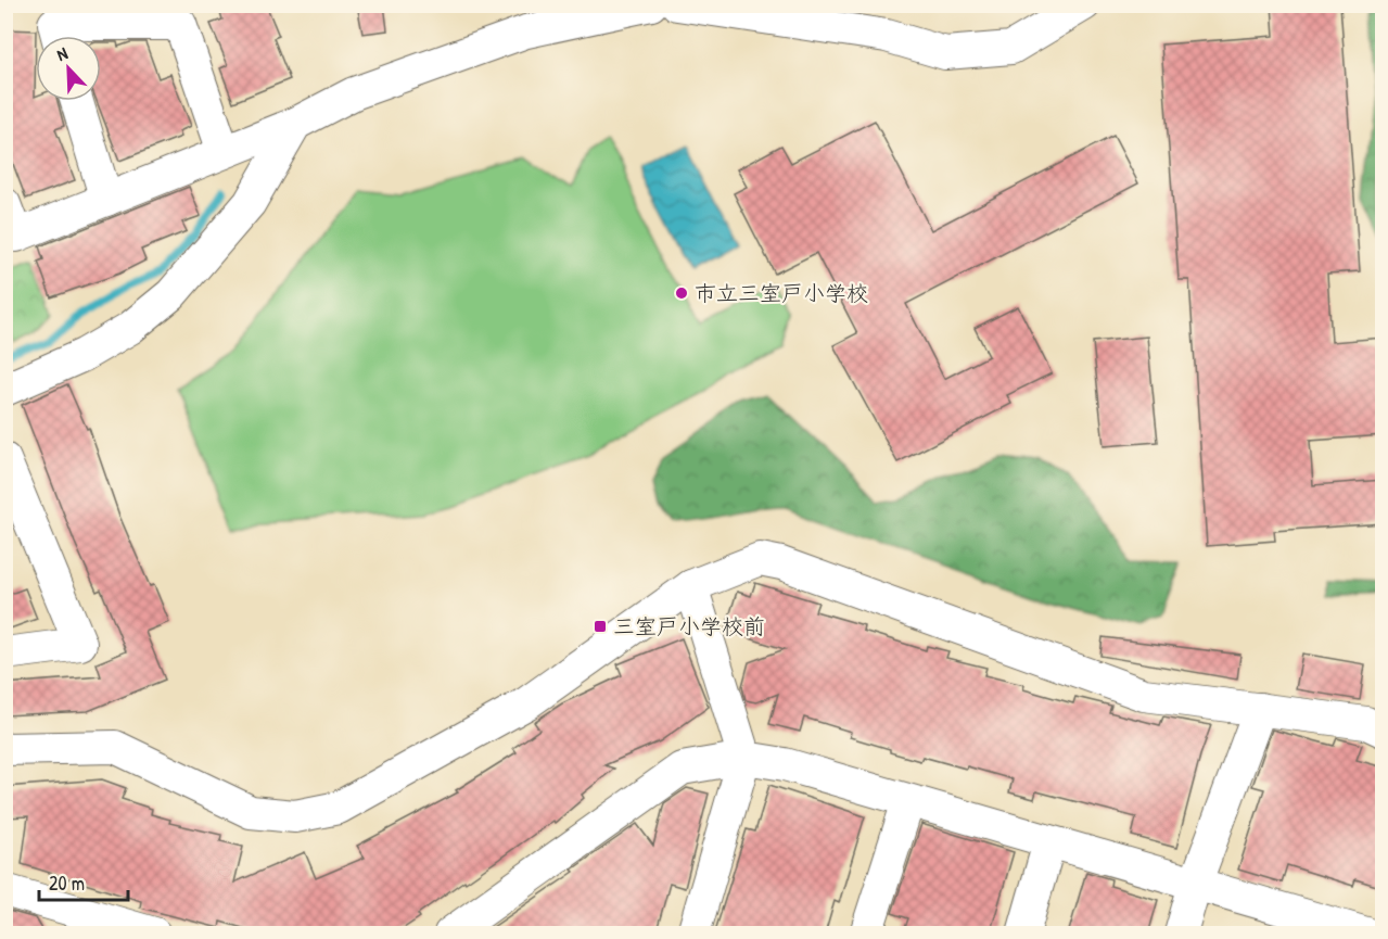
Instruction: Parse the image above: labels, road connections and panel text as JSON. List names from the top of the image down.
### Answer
{
  "places": {
    "other": ["市立三室戸小学校"],
    "transit": ["三室戸小学校前"]
  },
  "scale_bar": "20 m",
  "north": "top left"
}
